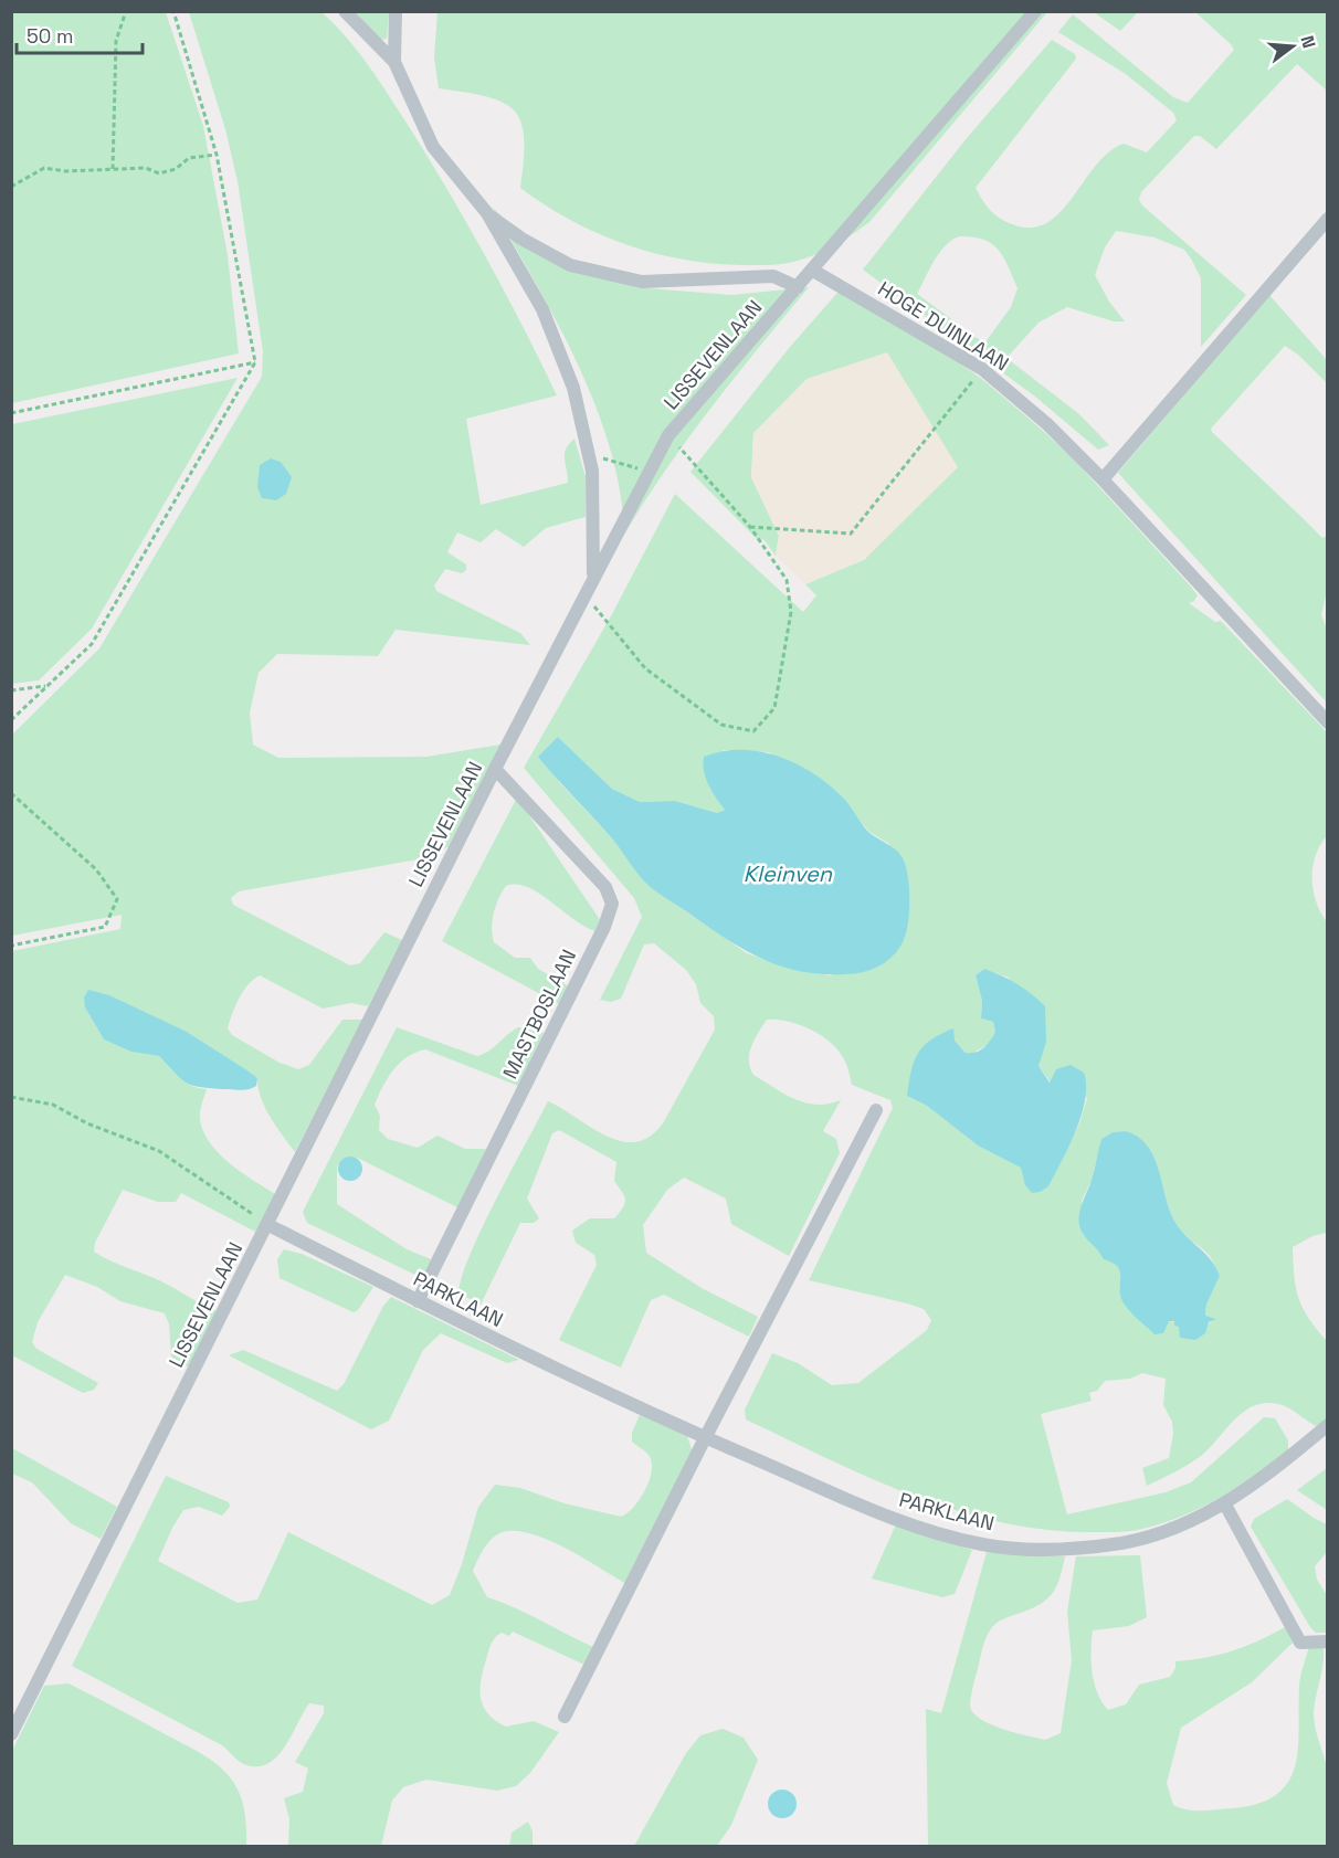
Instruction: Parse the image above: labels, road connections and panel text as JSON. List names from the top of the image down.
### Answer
{
  "streets": {
    "street": [
      "HOGE DUINLAAN",
      "LISSEVENLAAN",
      "MASTBOSLAAN",
      "PARKLAAN"
    ]
  },
  "crossings": [
    ["HOGE DUINLAAN", "LISSEVENLAAN"],
    ["LISSEVENLAAN", "MASTBOSLAAN"],
    ["LISSEVENLAAN", "PARKLAAN"],
    ["MASTBOSLAAN", "PARKLAAN"]
  ],
  "water": ["Kleinven"],
  "scale_bar": "50 m",
  "north": "right"
}
